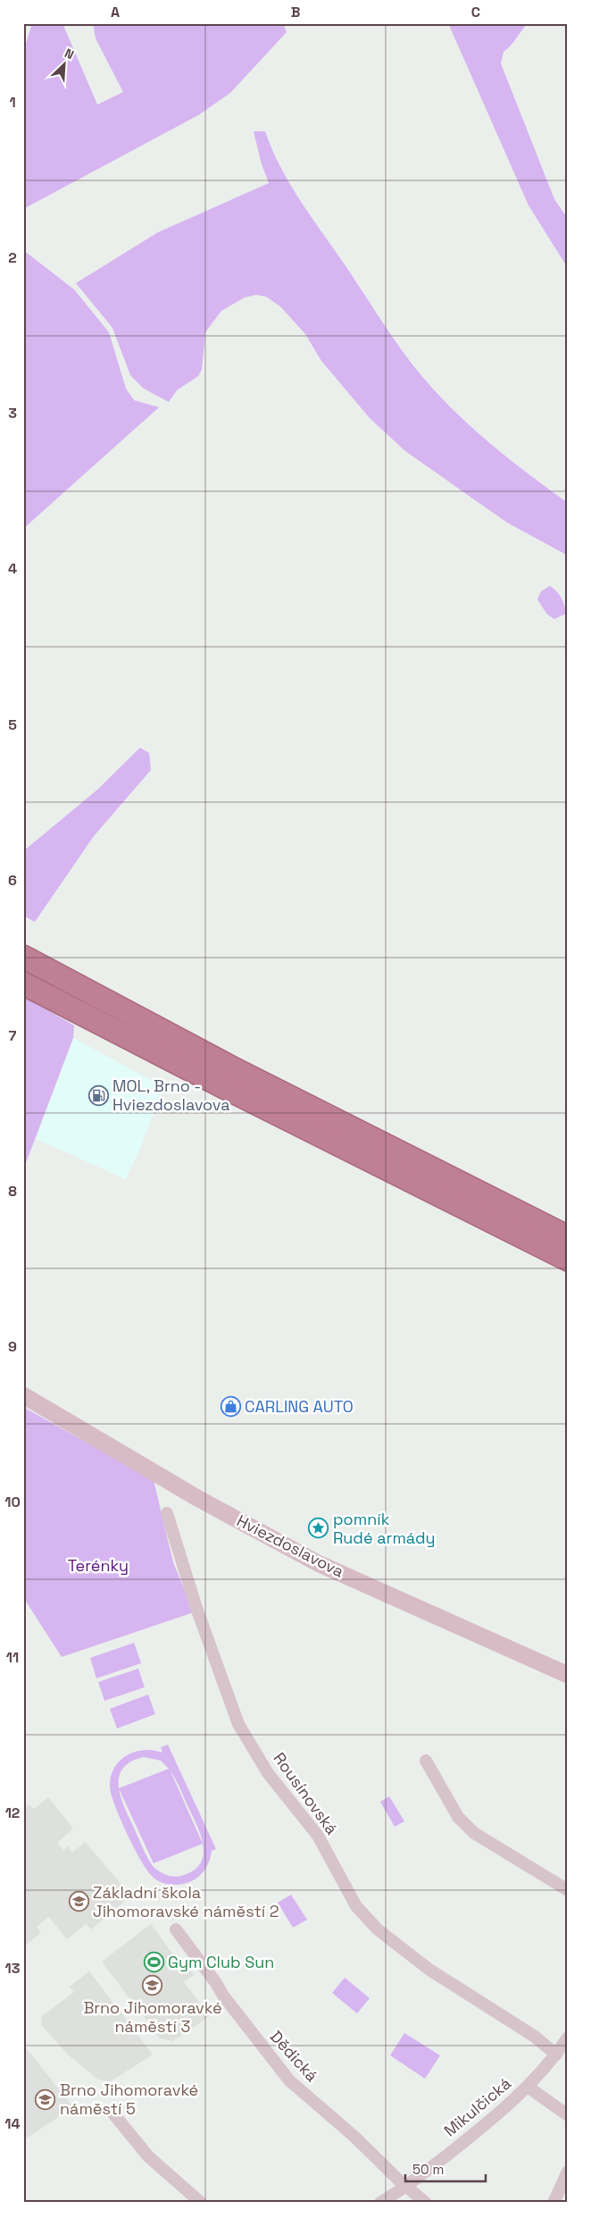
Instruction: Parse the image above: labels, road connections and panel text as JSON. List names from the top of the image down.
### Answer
{
  "streets": {
    "main road": ["Hviezdoslavova"],
    "street": ["Rousínovská", "Dědická", "Mikulčická"]
  },
  "crossings": [
    ["Rousínovská", "Mikulčická"],
    ["Dědická", "Mikulčická"]
  ],
  "parks": ["Terénky"],
  "places": {
    "fuel station": ["MOL, Brno - Hviezdoslavova"],
    "shop": ["CARLING AUTO"],
    "place": ["pomník Rudé armády"],
    "school or university": ["Základní škola Jihomoravské náměstí 2", "Brno Jihomoravké náměstí 3", "Brno Jihomoravké náměstí 5"],
    "sports": ["Gym Club Sun"]
  },
  "scale_bar": "50 m",
  "north": "top right",
  "grid": {
    "columns": ["A", "B", "C"],
    "rows": [
      "1",
      "2",
      "3",
      "4",
      "5",
      "6",
      "7",
      "8",
      "9",
      "10",
      "11",
      "12",
      "13",
      "14"
    ]
  }
}
